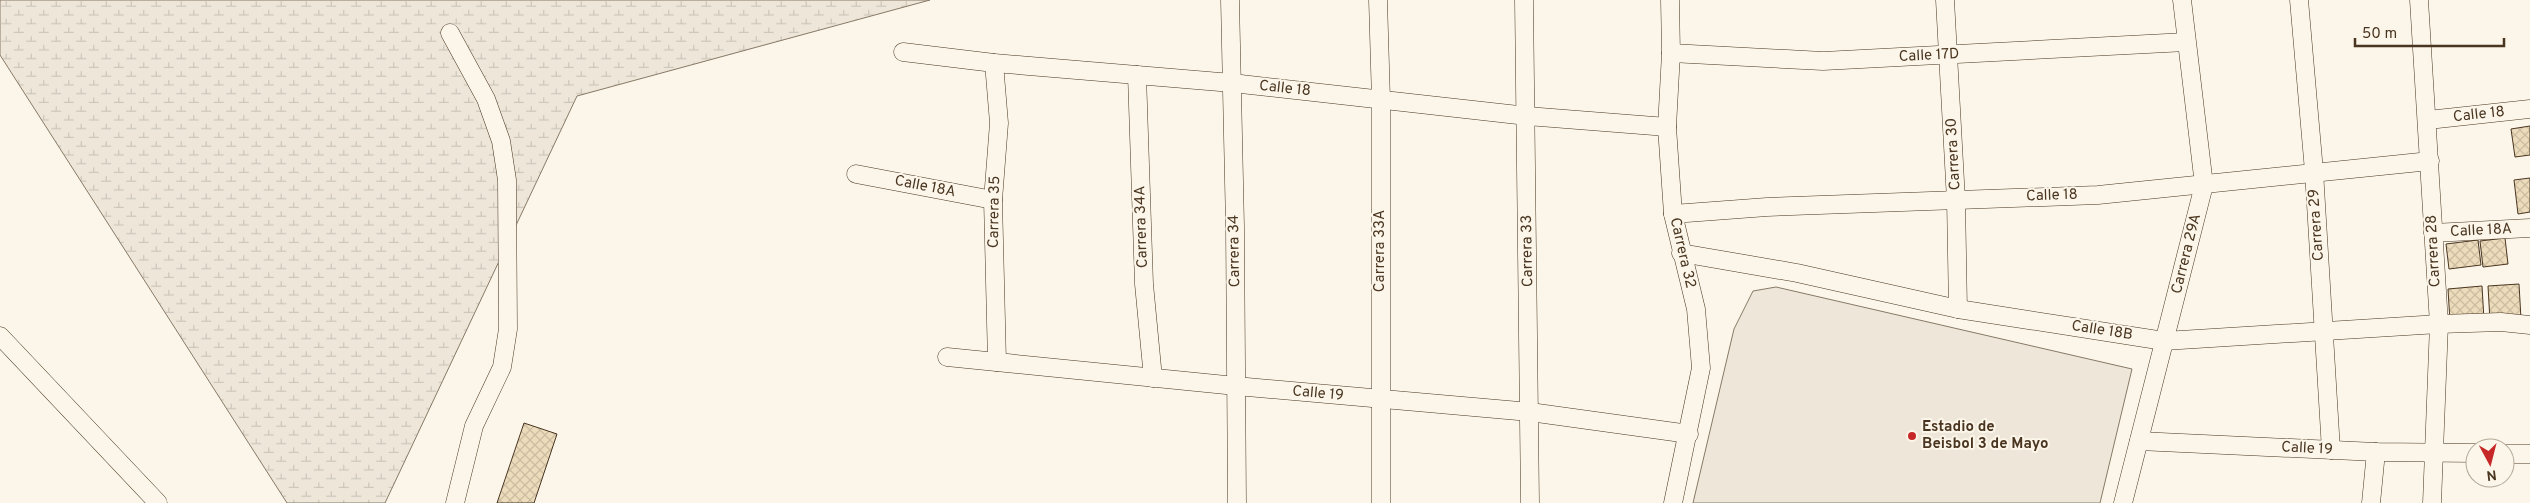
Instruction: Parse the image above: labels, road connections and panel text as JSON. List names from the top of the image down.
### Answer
{
  "streets": {
    "street": [
      "Calle 17D",
      "Calle 18",
      "Carrera 30",
      "Calle 18A",
      "Carrera 35",
      "Carrera 29",
      "Carrera 34A",
      "Carrera 34",
      "Carrera 33A",
      "Carrera 33",
      "Carrera 28",
      "Carrera 32",
      "Carrera 29A",
      "Calle 18B",
      "Calle 19"
    ]
  },
  "crossings": [
    ["Calle 17D", "Carrera 30"],
    ["Calle 17D", "Carrera 32"],
    ["Calle 17D", "Carrera 29A"],
    ["Calle 18", "Carrera 30"],
    ["Calle 18", "Carrera 35"],
    ["Calle 18", "Carrera 29"],
    ["Calle 18", "Carrera 34A"],
    ["Calle 18", "Carrera 34"],
    ["Calle 18", "Carrera 33A"],
    ["Calle 18", "Carrera 33"],
    ["Calle 18", "Carrera 28"],
    ["Calle 18", "Carrera 32"],
    ["Calle 18", "Carrera 29A"],
    ["Carrera 30", "Calle 18B"],
    ["Calle 18A", "Carrera 35"],
    ["Calle 18A", "Carrera 28"],
    ["Carrera 35", "Calle 19"],
    ["Carrera 29", "Calle 18B"],
    ["Carrera 29", "Calle 19"],
    ["Carrera 34A", "Calle 19"],
    ["Carrera 34", "Calle 19"],
    ["Carrera 33A", "Calle 19"],
    ["Carrera 33", "Calle 19"],
    ["Carrera 28", "Calle 18B"],
    ["Carrera 28", "Calle 19"],
    ["Carrera 32", "Calle 18B"],
    ["Carrera 32", "Calle 19"],
    ["Carrera 29A", "Calle 18B"],
    ["Carrera 29A", "Calle 19"]
  ],
  "places": ["Estadio de Beisbol 3 de Mayo"],
  "scale_bar": "50 m",
  "north": "bottom"
}
